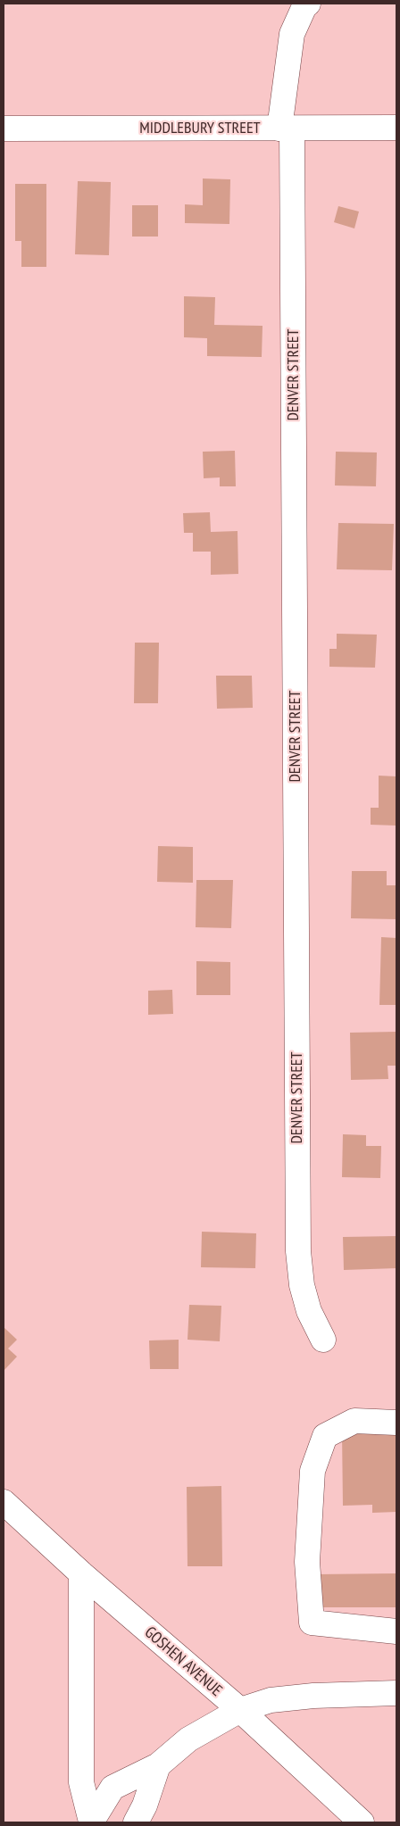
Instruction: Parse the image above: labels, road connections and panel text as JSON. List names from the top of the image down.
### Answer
{
  "streets": {
    "street": ["MIDDLEBURY STREET", "DENVER STREET", "GOSHEN AVENUE"]
  },
  "crossings": [
    ["MIDDLEBURY STREET", "DENVER STREET"]
  ]
}
